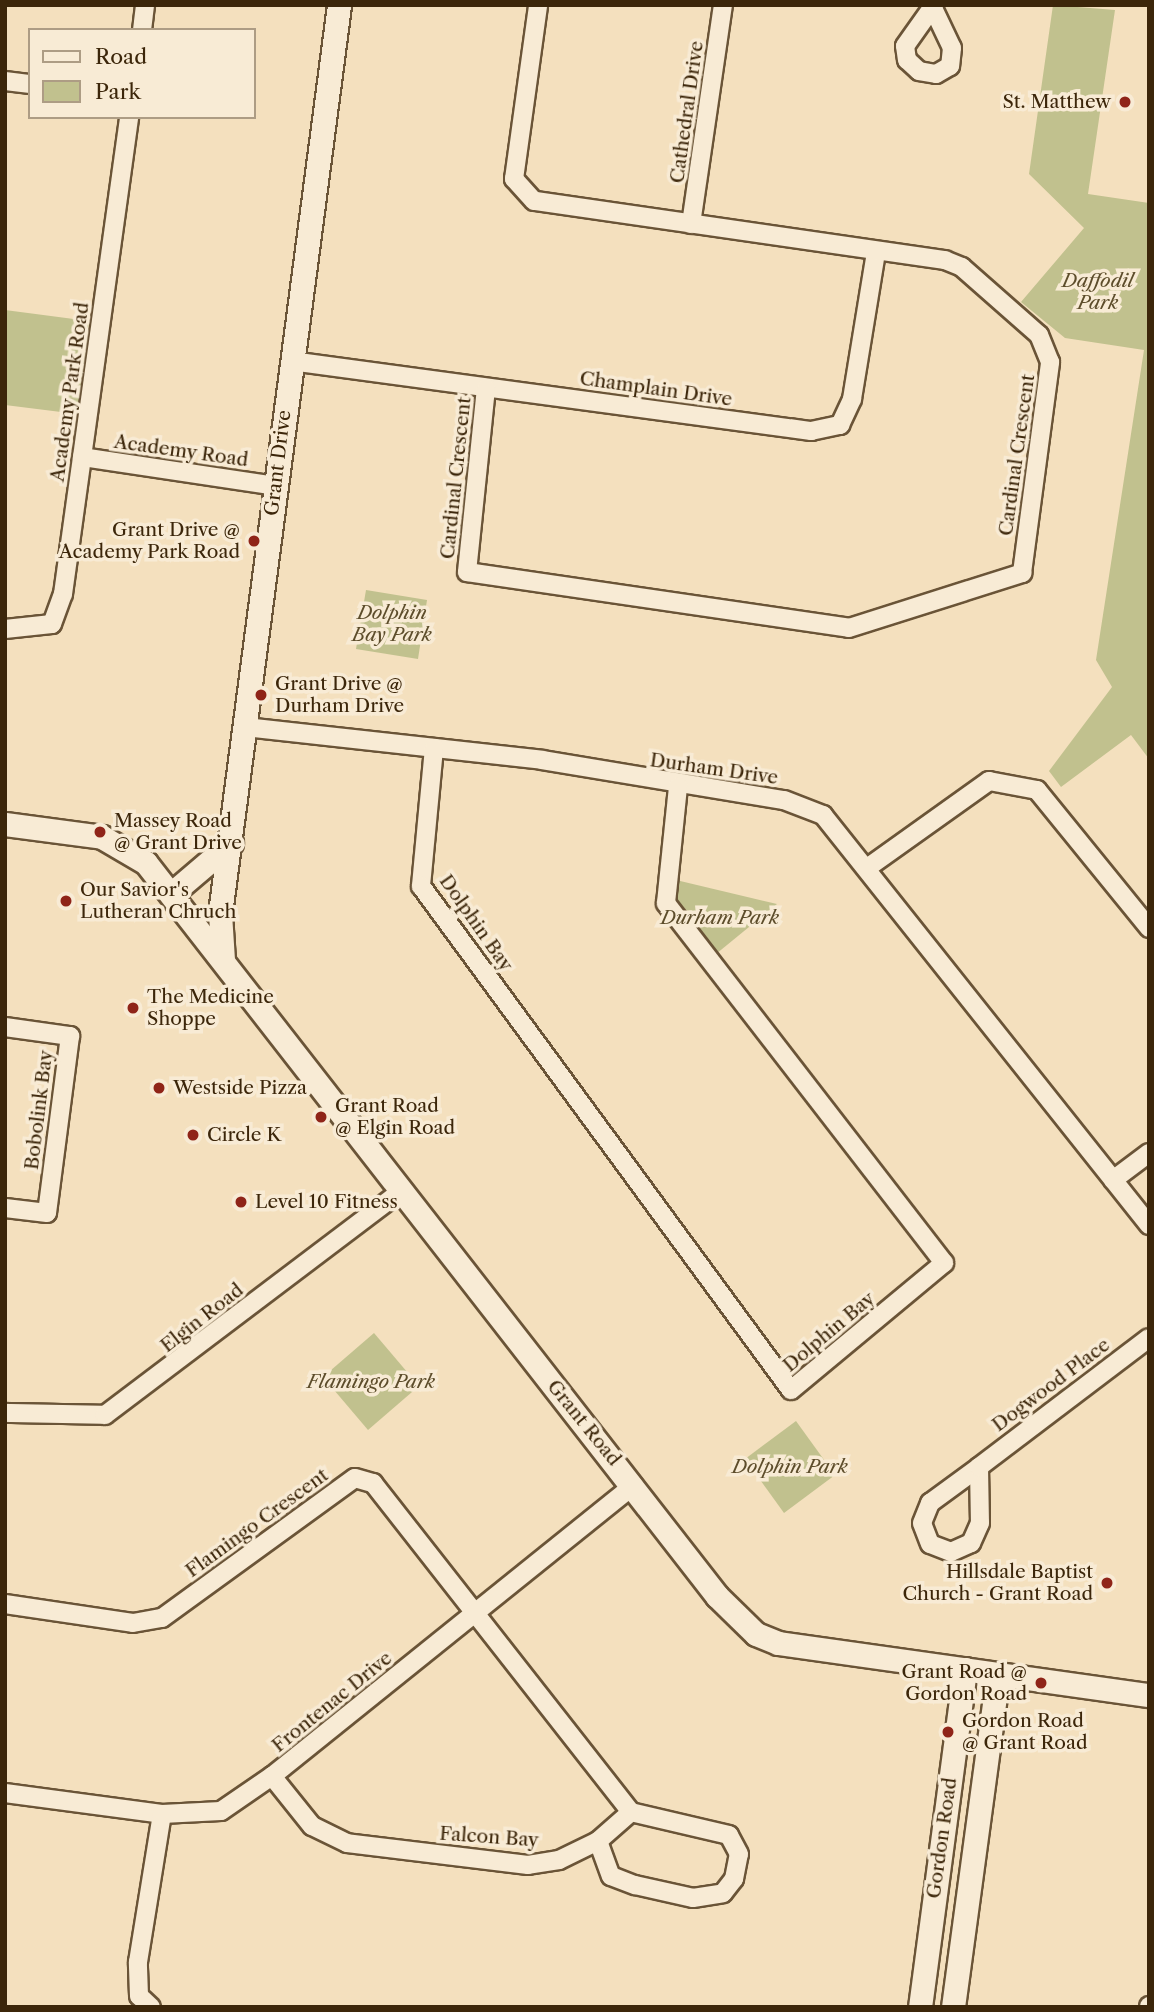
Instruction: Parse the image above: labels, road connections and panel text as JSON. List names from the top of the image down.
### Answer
{
  "streets": {
    "street": [
      "Cathedral Drive",
      "Champlain Drive",
      "Academy Park Road",
      "Academy Road",
      "Cardinal Crescent",
      "Grant Drive",
      "Durham Drive",
      "Dolphin Bay",
      "Bobolink Bay",
      "Elgin Road",
      "Dogwood Place",
      "Grant Road",
      "Flamingo Crescent",
      "Frontenac Drive",
      "Falcon Bay",
      "Gordon Road"
    ]
  },
  "crossings": [
    ["Cathedral Drive", "Cardinal Crescent"],
    ["Champlain Drive", "Cardinal Crescent"],
    ["Champlain Drive", "Grant Drive"],
    ["Academy Park Road", "Academy Road"],
    ["Academy Road", "Grant Drive"],
    ["Grant Drive", "Durham Drive"],
    ["Grant Drive", "Grant Road"],
    ["Durham Drive", "Dolphin Bay"],
    ["Elgin Road", "Grant Road"],
    ["Grant Road", "Frontenac Drive"],
    ["Grant Road", "Gordon Road"],
    ["Flamingo Crescent", "Frontenac Drive"],
    ["Frontenac Drive", "Falcon Bay"]
  ],
  "parks": [
    "Daffodil Park",
    "Dolphin Bay Park",
    "Durham Park",
    "Flamingo Park",
    "Dolphin Park"
  ],
  "places": [
    "St. Matthew",
    "Grant Drive @ Academy Park Road",
    "Grant Drive @ Durham Drive",
    "Massey Road @ Grant Drive",
    "Our Savior's Lutheran Chruch",
    "The Medicine Shoppe",
    "Westside Pizza",
    "Grant Road @ Elgin Road",
    "Circle K",
    "Level 10 Fitness",
    "Hillsdale Baptist Church - Grant Road",
    "Grant Road @ Gordon Road",
    "Gordon Road @ Grant Road"
  ],
  "legend": ["Road", "Park"]
}
